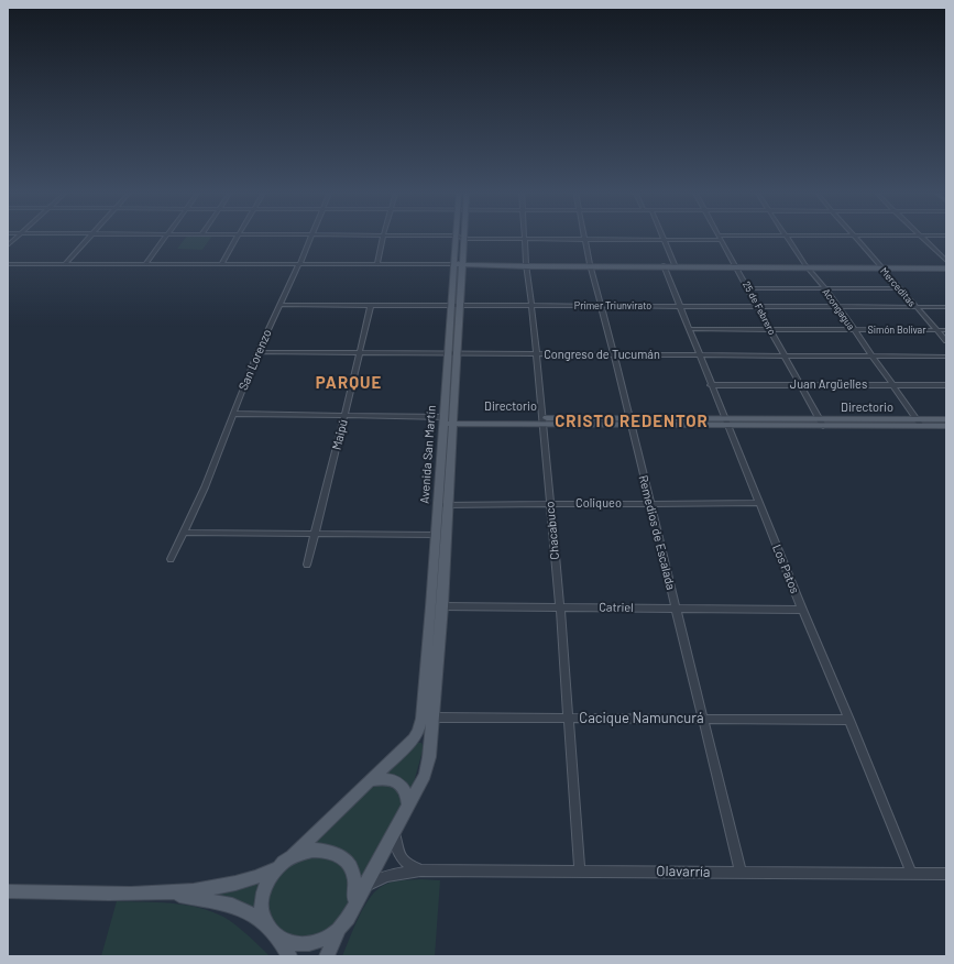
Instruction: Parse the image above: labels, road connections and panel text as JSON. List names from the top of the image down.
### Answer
{
  "streets": {
    "main road": ["Directorio", "Avenida San Martín"],
    "street": [
      "Merceditas",
      "Primer Triunvirato",
      "25 de Febrero",
      "Acongagua",
      "Simón Bolívar",
      "Congreso de Tucumán",
      "San Lorenzo",
      "Juan Argüelles",
      "Maipú",
      "Coliqueo",
      "Chacabuco",
      "Remedios de Escalada",
      "Los Patos",
      "Catriel",
      "Cacique Namuncurá",
      "Olavarría"
    ]
  },
  "crossings": [
    ["Merceditas", "Primer Triunvirato"],
    ["Merceditas", "Simón Bolívar"],
    ["Primer Triunvirato", "25 de Febrero"],
    ["Primer Triunvirato", "Acongagua"],
    ["Primer Triunvirato", "San Lorenzo"],
    ["Primer Triunvirato", "Maipú"],
    ["Primer Triunvirato", "Avenida San Martín"],
    ["Primer Triunvirato", "Chacabuco"],
    ["Primer Triunvirato", "Remedios de Escalada"],
    ["Primer Triunvirato", "Los Patos"],
    ["25 de Febrero", "Simón Bolívar"],
    ["25 de Febrero", "Congreso de Tucumán"],
    ["25 de Febrero", "Juan Argüelles"],
    ["25 de Febrero", "Directorio"],
    ["Acongagua", "Simón Bolívar"],
    ["Acongagua", "Congreso de Tucumán"],
    ["Acongagua", "Juan Argüelles"],
    ["Acongagua", "Directorio"],
    ["Simón Bolívar", "Los Patos"],
    ["Congreso de Tucumán", "San Lorenzo"],
    ["Congreso de Tucumán", "Maipú"],
    ["Congreso de Tucumán", "Avenida San Martín"],
    ["Congreso de Tucumán", "Chacabuco"],
    ["Congreso de Tucumán", "Remedios de Escalada"],
    ["Congreso de Tucumán", "Los Patos"],
    ["San Lorenzo", "Directorio"],
    ["Juan Argüelles", "Los Patos"],
    ["Directorio", "Maipú"],
    ["Directorio", "Avenida San Martín"],
    ["Directorio", "Chacabuco"],
    ["Directorio", "Remedios de Escalada"],
    ["Directorio", "Los Patos"],
    ["Avenida San Martín", "Coliqueo"],
    ["Avenida San Martín", "Catriel"],
    ["Avenida San Martín", "Cacique Namuncurá"],
    ["Avenida San Martín", "Olavarría"],
    ["Coliqueo", "Chacabuco"],
    ["Coliqueo", "Remedios de Escalada"],
    ["Coliqueo", "Los Patos"],
    ["Chacabuco", "Catriel"],
    ["Chacabuco", "Cacique Namuncurá"],
    ["Chacabuco", "Olavarría"],
    ["Remedios de Escalada", "Catriel"],
    ["Remedios de Escalada", "Cacique Namuncurá"],
    ["Remedios de Escalada", "Olavarría"],
    ["Los Patos", "Catriel"],
    ["Los Patos", "Cacique Namuncurá"],
    ["Los Patos", "Olavarría"]
  ],
  "districts": ["PARQUE", "CRISTO REDENTOR"]
}
